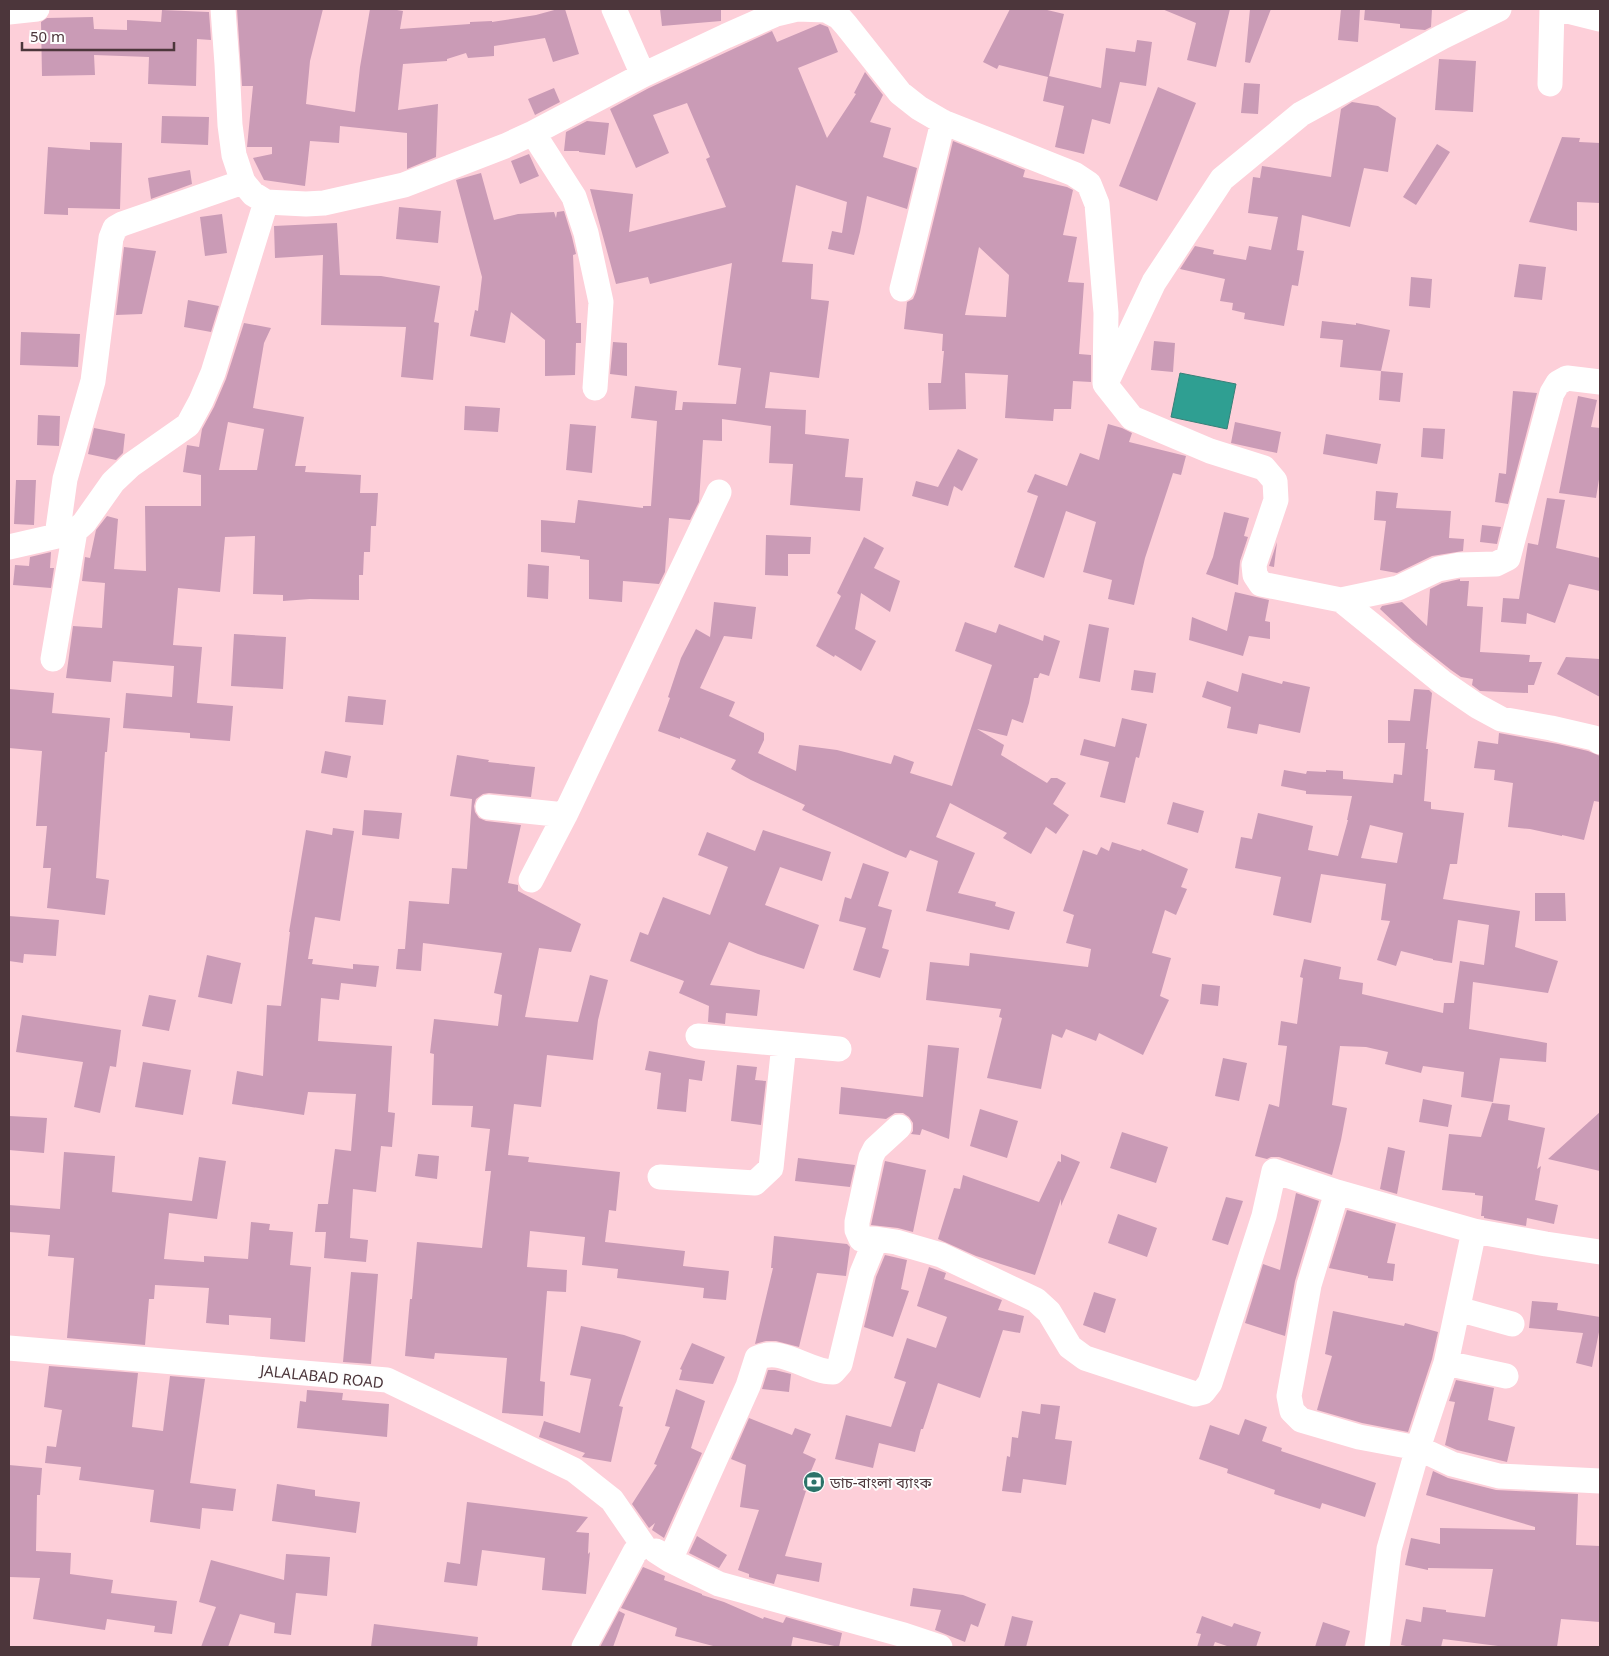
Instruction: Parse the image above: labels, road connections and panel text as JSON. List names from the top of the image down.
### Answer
{
  "streets": {
    "street": ["JALALABAD ROAD"]
  },
  "places": {
    "bank": ["ডাচ-বাংলা ব্যাংক"]
  },
  "scale_bar": "50 m"
}
